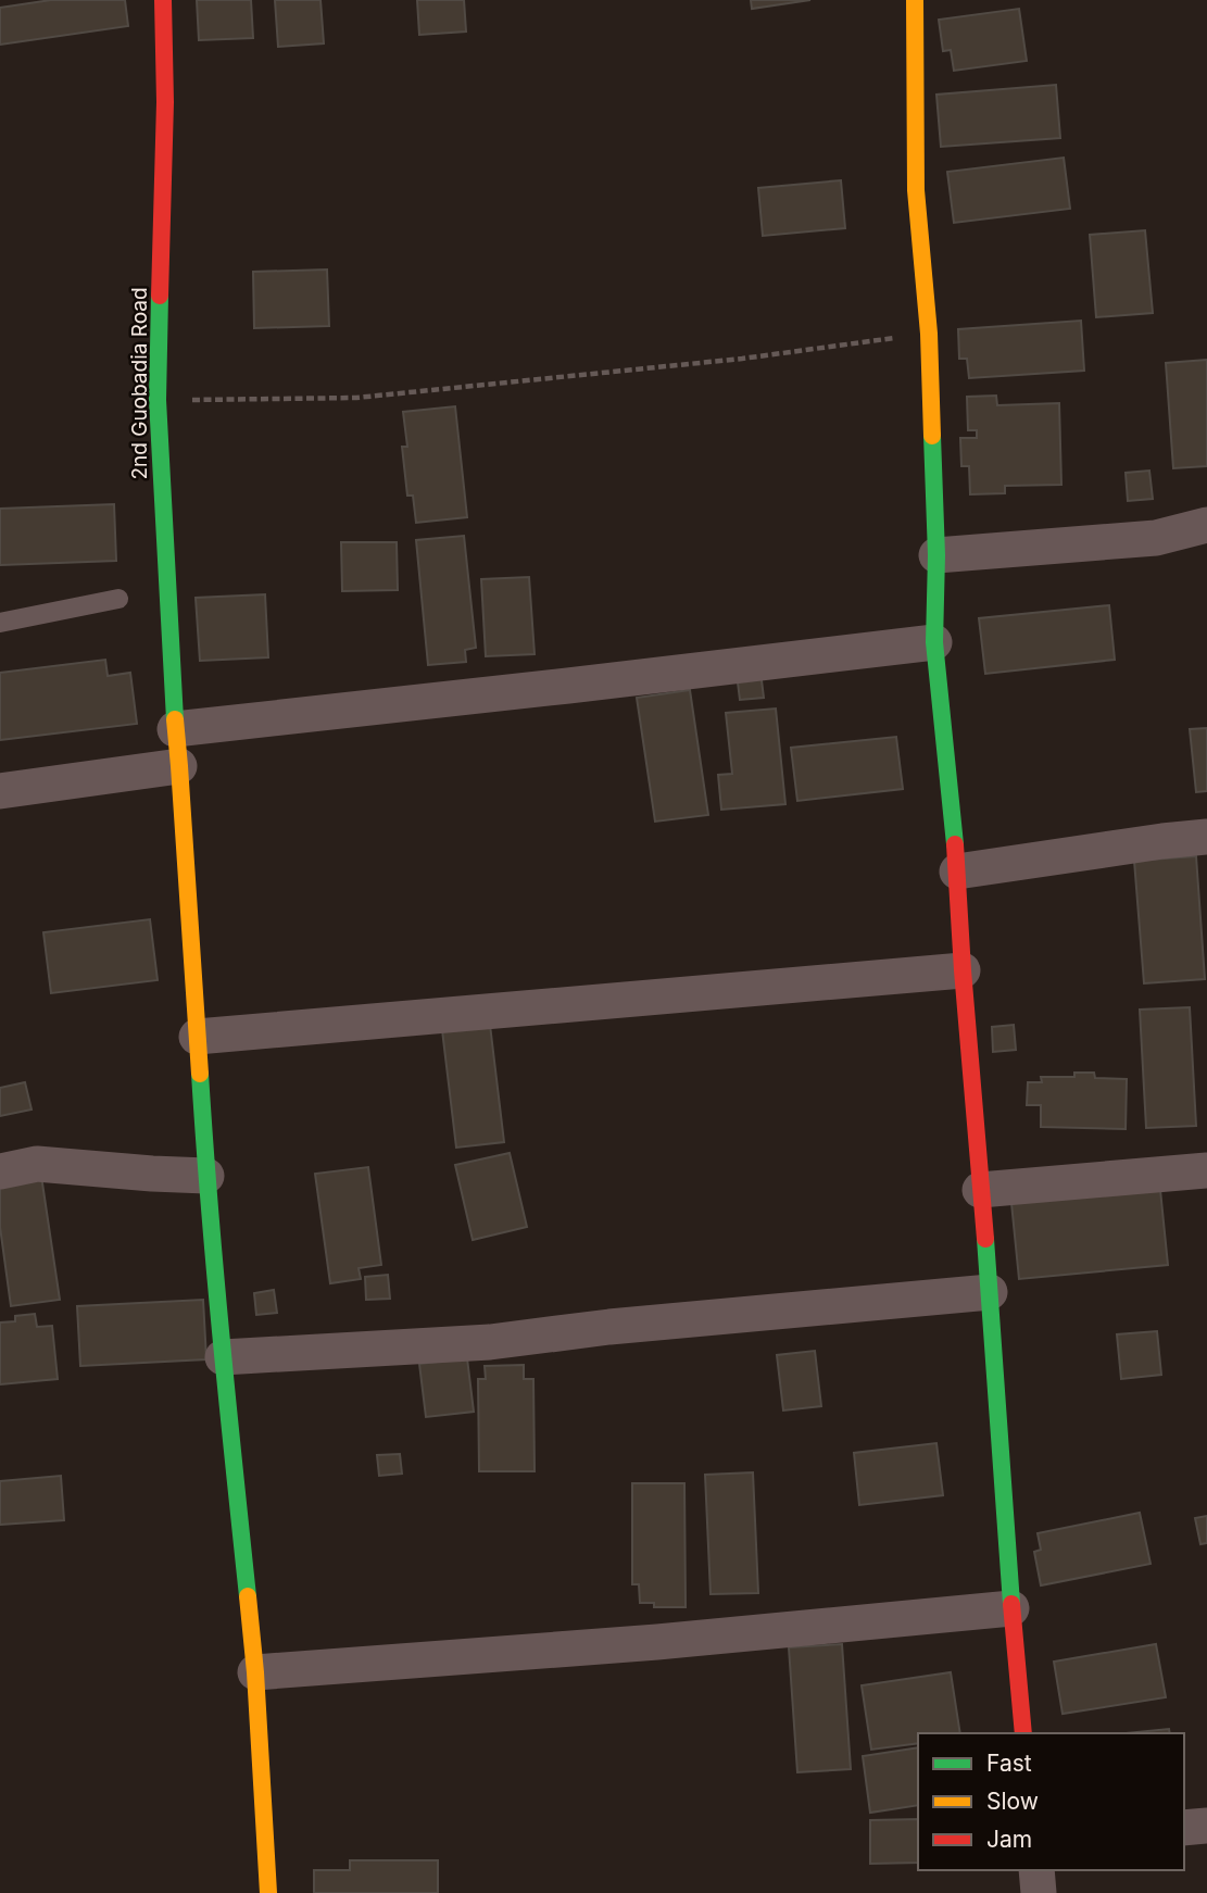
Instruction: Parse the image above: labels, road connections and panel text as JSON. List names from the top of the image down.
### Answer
{
  "streets": {
    "street": ["2nd Guobadia Road"]
  },
  "legend": ["Fast", "Slow", "Jam"]
}
